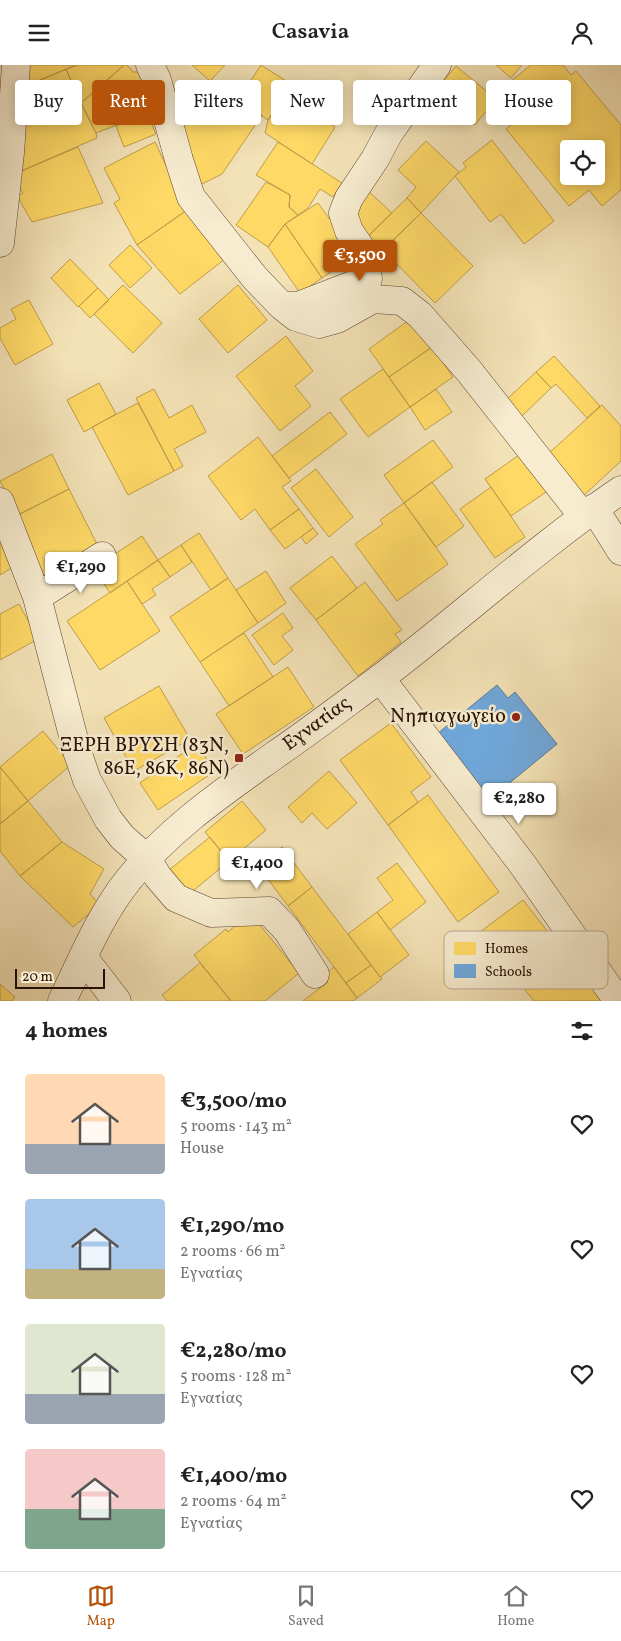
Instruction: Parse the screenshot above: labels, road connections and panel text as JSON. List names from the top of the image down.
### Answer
{
  "streets": {
    "street": ["Εγνατίας"]
  },
  "places": {
    "other": ["Νηπιαγωγείο"],
    "transit": ["ΞΕΡΗ ΒΡΥΣΗ (83Ν, 86Ε, 86Κ, 86Ν)"]
  },
  "legend": ["Homes", "Schools"],
  "scale_bar": "20 m",
  "page": {
    "header": "Casavia",
    "chip": [
      "Buy",
      "Rent",
      "Filters",
      "New",
      "Apartment",
      "House"
    ],
    "price": [
      "€3,500",
      "€1,290",
      "€2,280",
      "€1,400"
    ],
    "scale": "20 m",
    "heading": "4 homes",
    "list": [
      {
        "name": "€3,500/mo",
        "note": "5 rooms · 143 m² · House"
      },
      {
        "name": "€1,290/mo",
        "note": "2 rooms · 66 m² · Εγνατίας"
      },
      {
        "name": "€2,280/mo",
        "note": "5 rooms · 128 m² · Εγνατίας"
      },
      {
        "name": "€1,400/mo",
        "note": "2 rooms · 64 m² · Εγνατίας"
      }
    ],
    "tabs": ["Map", "Saved", "Home"]
  }
}
